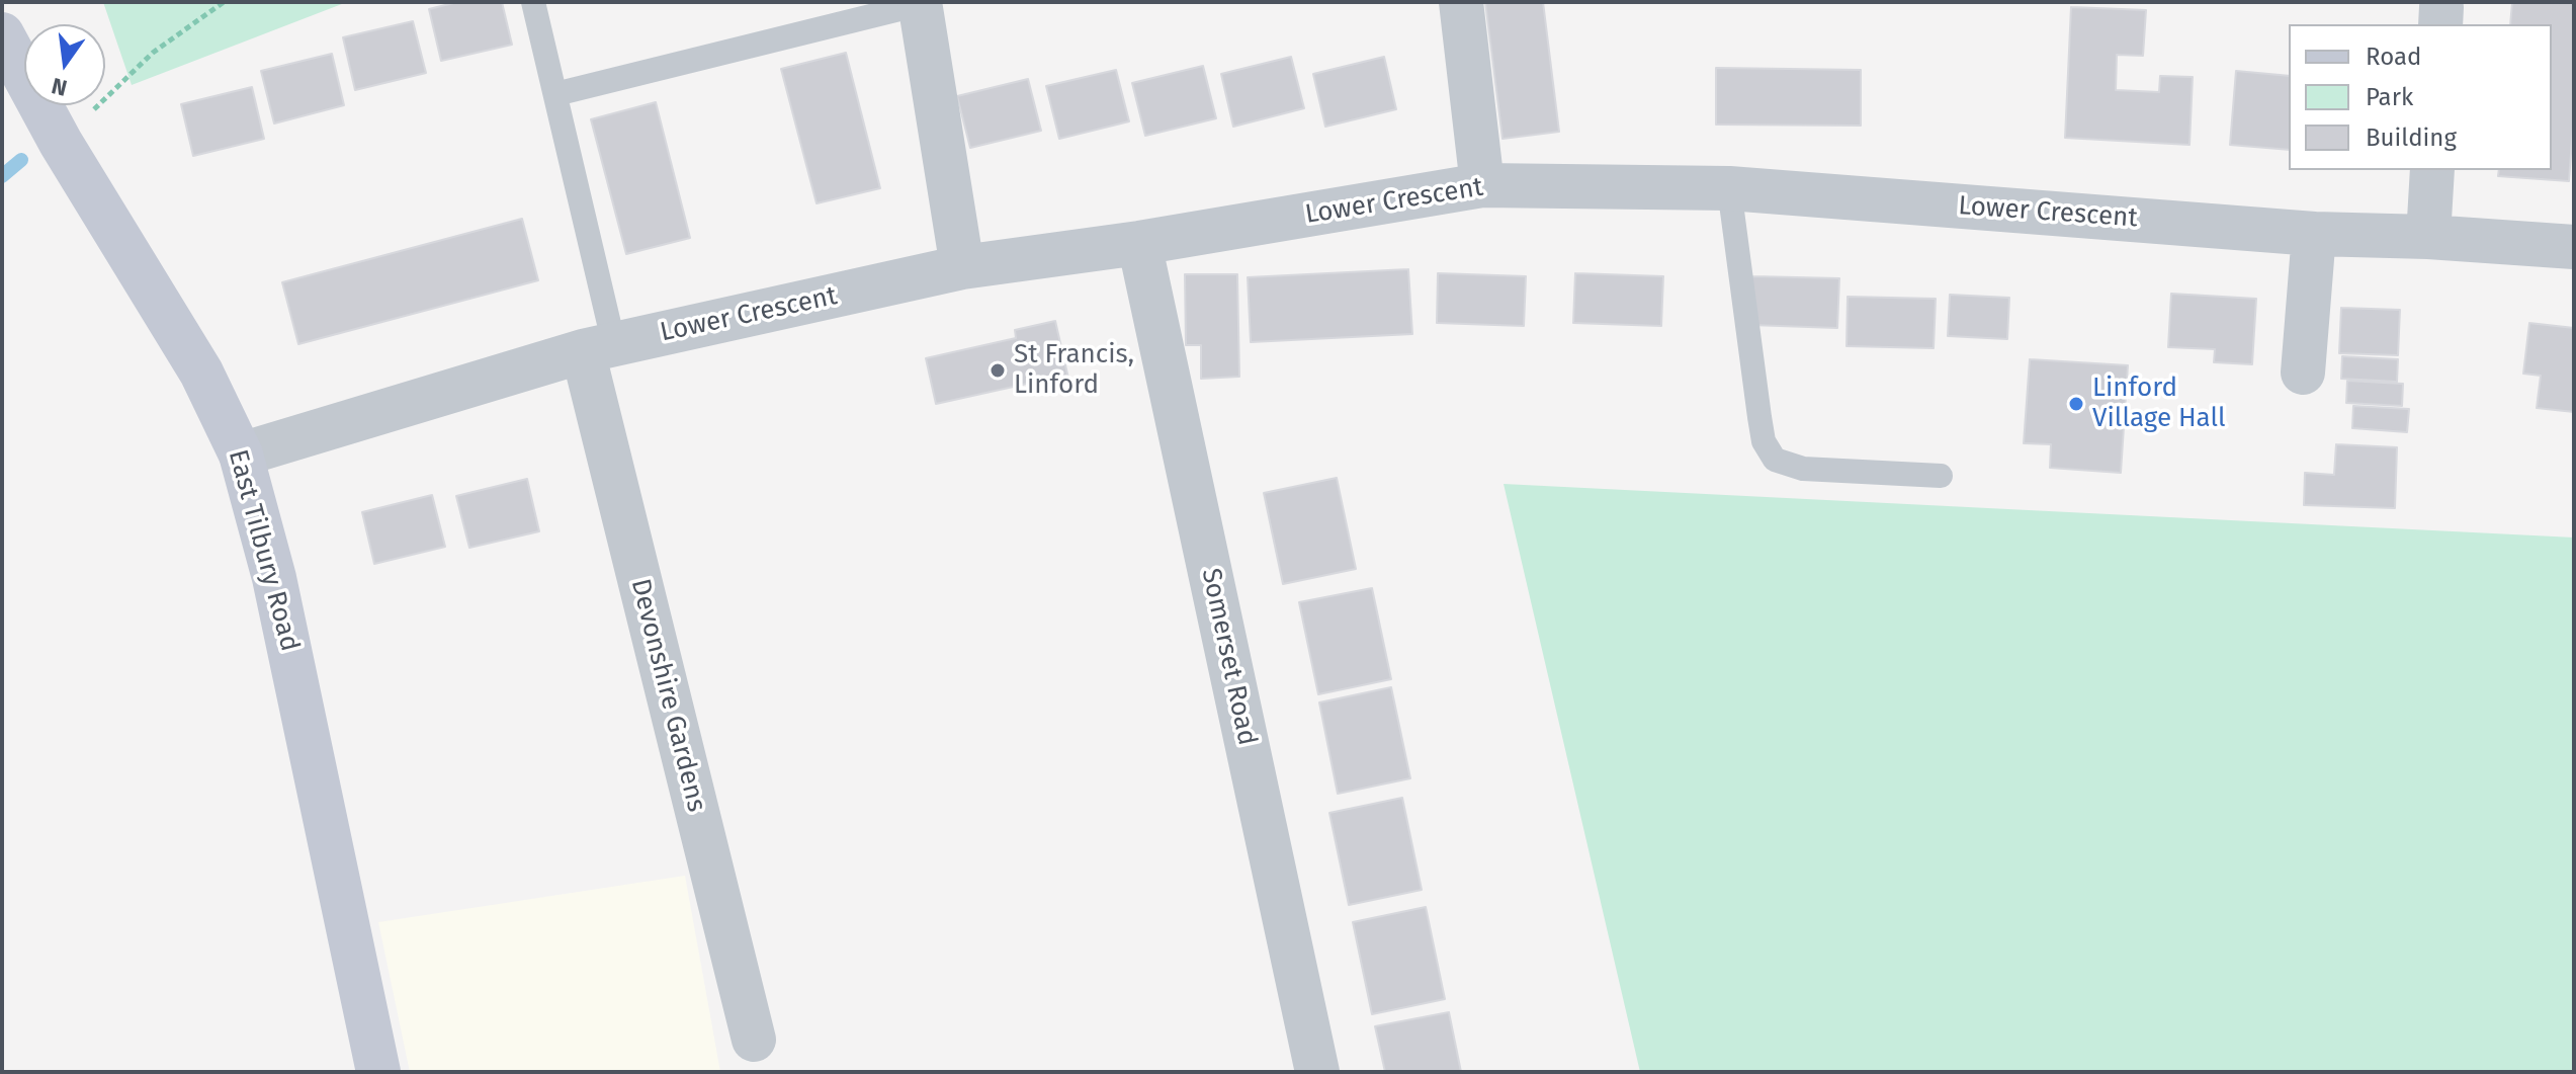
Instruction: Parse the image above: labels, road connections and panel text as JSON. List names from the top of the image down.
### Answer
{
  "streets": {
    "street": [
      "Lower Crescent",
      "East Tilbury Road",
      "Somerset Road",
      "Devonshire Gardens"
    ]
  },
  "crossings": [
    ["Lower Crescent", "East Tilbury Road"],
    ["Lower Crescent", "Somerset Road"],
    ["Lower Crescent", "Devonshire Gardens"]
  ],
  "places": ["St Francis, Linford", "Linford Village Hall"],
  "legend": ["Road", "Park", "Building"],
  "north": "bottom"
}
